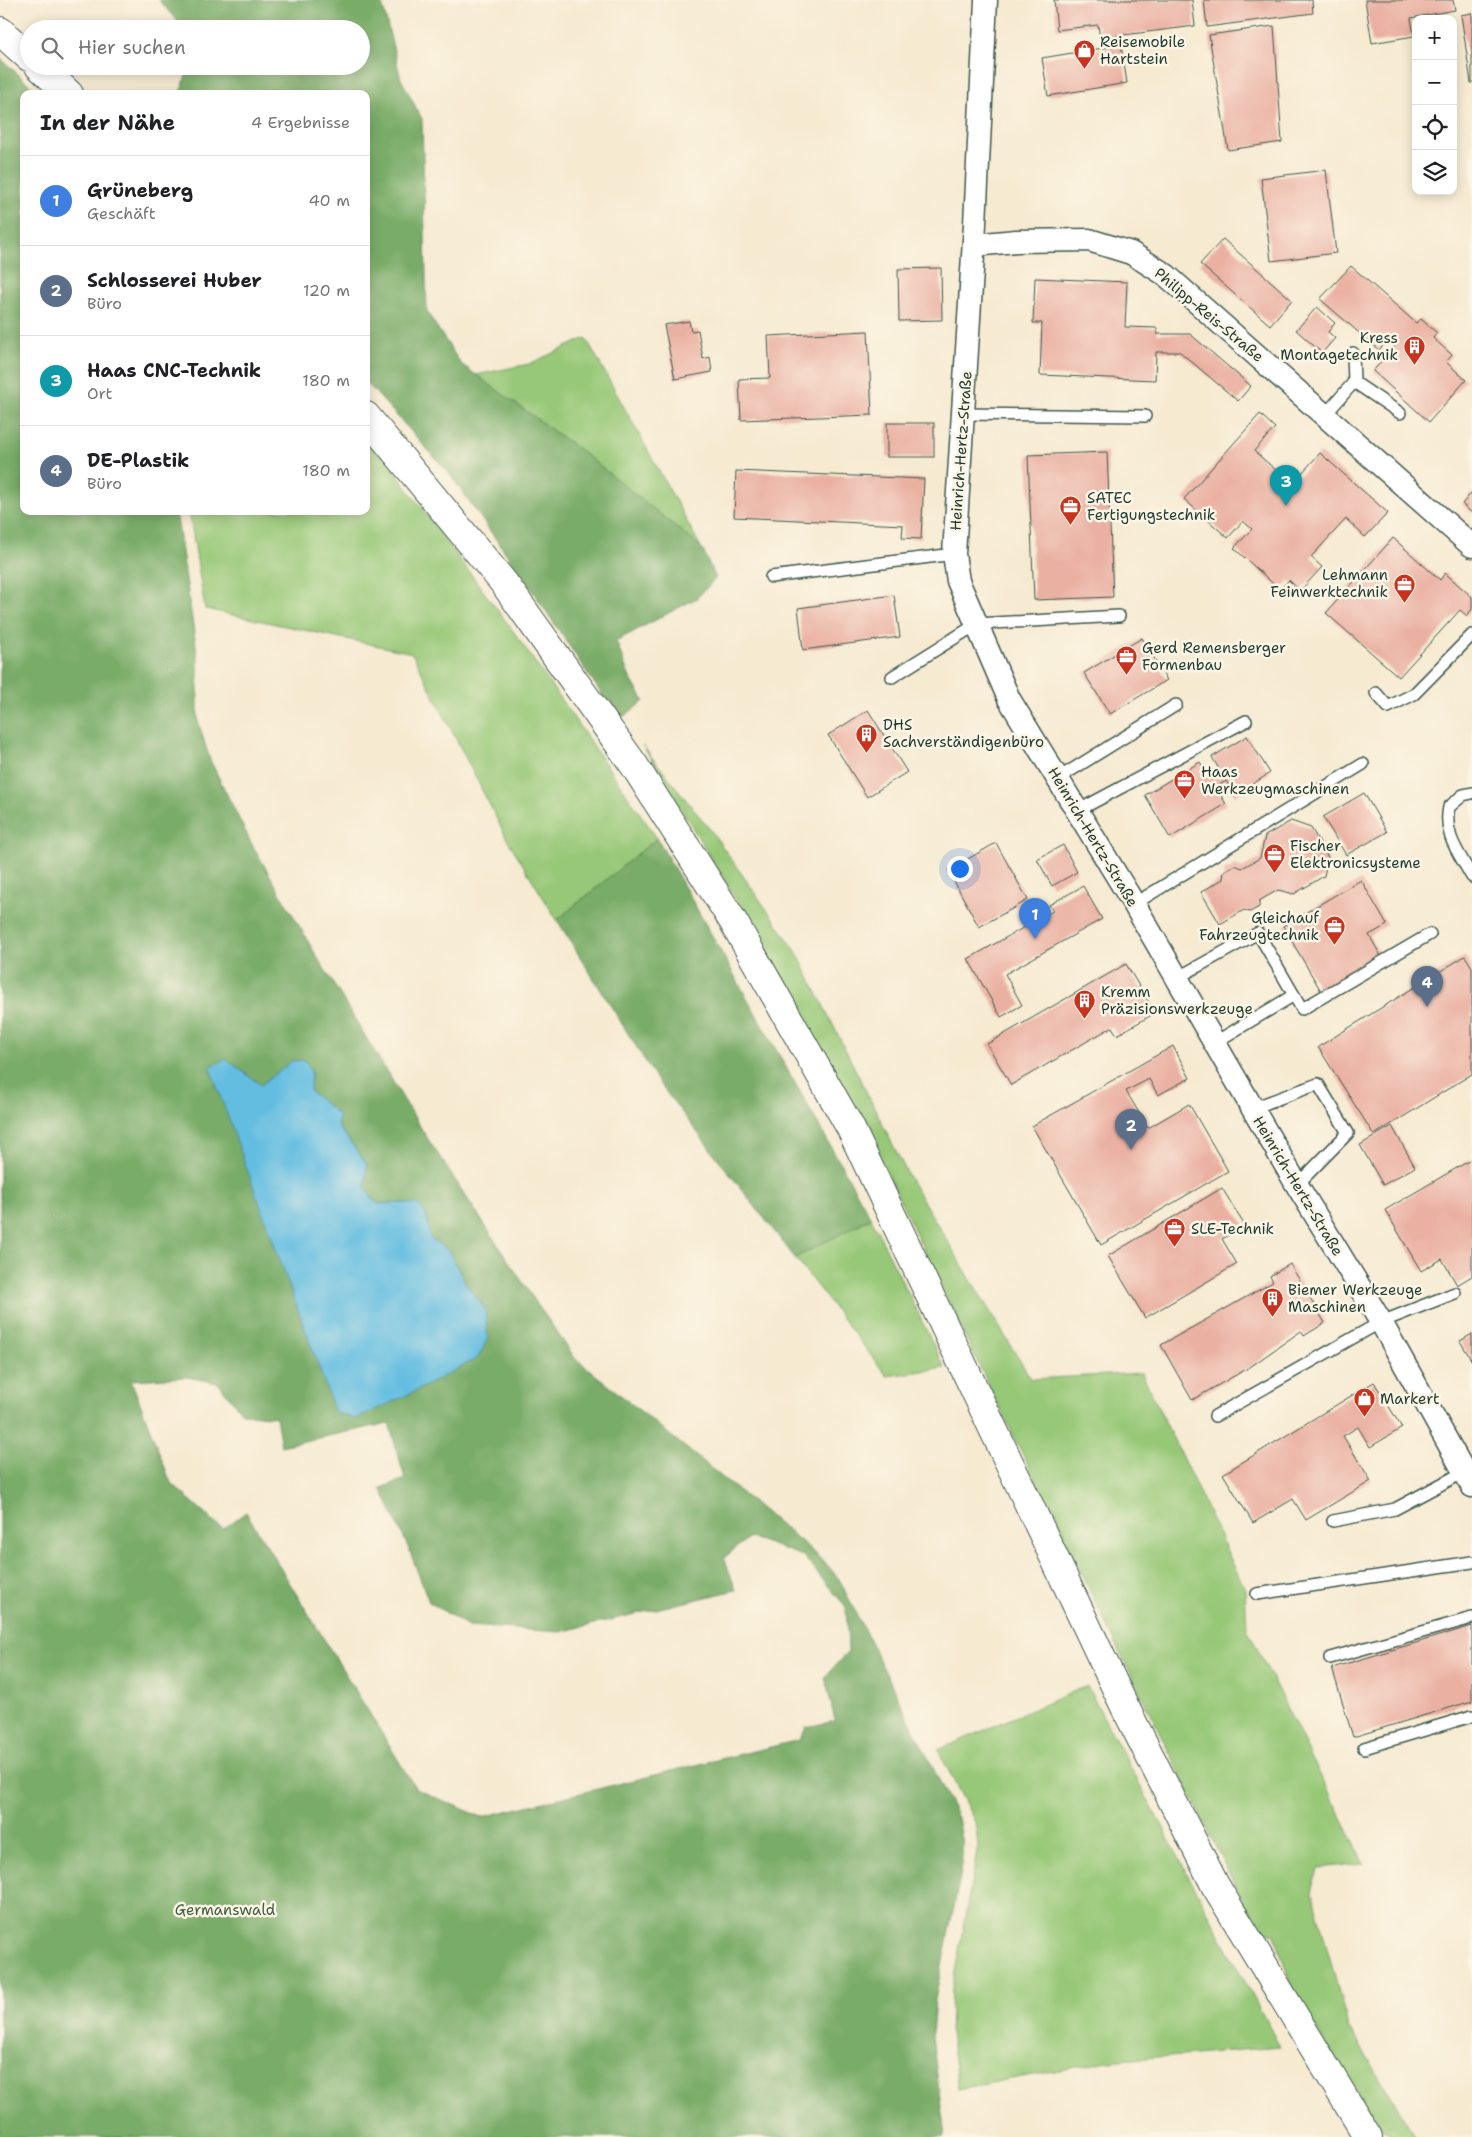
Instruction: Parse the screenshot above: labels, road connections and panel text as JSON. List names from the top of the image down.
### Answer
{
  "streets": {
    "street": ["Philipp-Reis-Straße", "Heinrich-Hertz-Straße"]
  },
  "crossings": [
    ["Philipp-Reis-Straße", "Heinrich-Hertz-Straße"]
  ],
  "parks": ["Germanswald"],
  "places": {
    "shop": ["Reisemobile Hartstein", "Markert"],
    "building": [
      "Kress Montagetechnik",
      "DHS Sachverständigenbüro",
      "Kremm Präzisionswerkzeuge",
      "Biemer Werkzeuge Maschinen"
    ],
    "office": [
      "SATEC Fertigungstechnik",
      "Lehmann Feinwerktechnik",
      "Gerd Remensberger Formenbau",
      "Haas Werkzeugmaschinen",
      "Fischer Elektronicsysteme",
      "Gleichauf Fahrzeugtechnik",
      "SLE-Technik"
    ]
  },
  "page": {
    "map_buttons": ["+", "−"],
    "search": "Hier suchen",
    "heading": ["In der Nähe", "4 Ergebnisse"],
    "list": [
      {
        "mark": "1",
        "name": "Grüneberg",
        "note": "Geschäft",
        "value": "40 m"
      },
      {
        "mark": "2",
        "name": "Schlosserei Huber",
        "note": "Büro",
        "value": "120 m"
      },
      {
        "mark": "3",
        "name": "Haas CNC-Technik",
        "note": "Ort",
        "value": "180 m"
      },
      {
        "mark": "4",
        "name": "DE-Plastik",
        "note": "Büro",
        "value": "180 m"
      }
    ],
    "pins": [
      "3",
      "1",
      "4",
      "2"
    ]
  }
}
